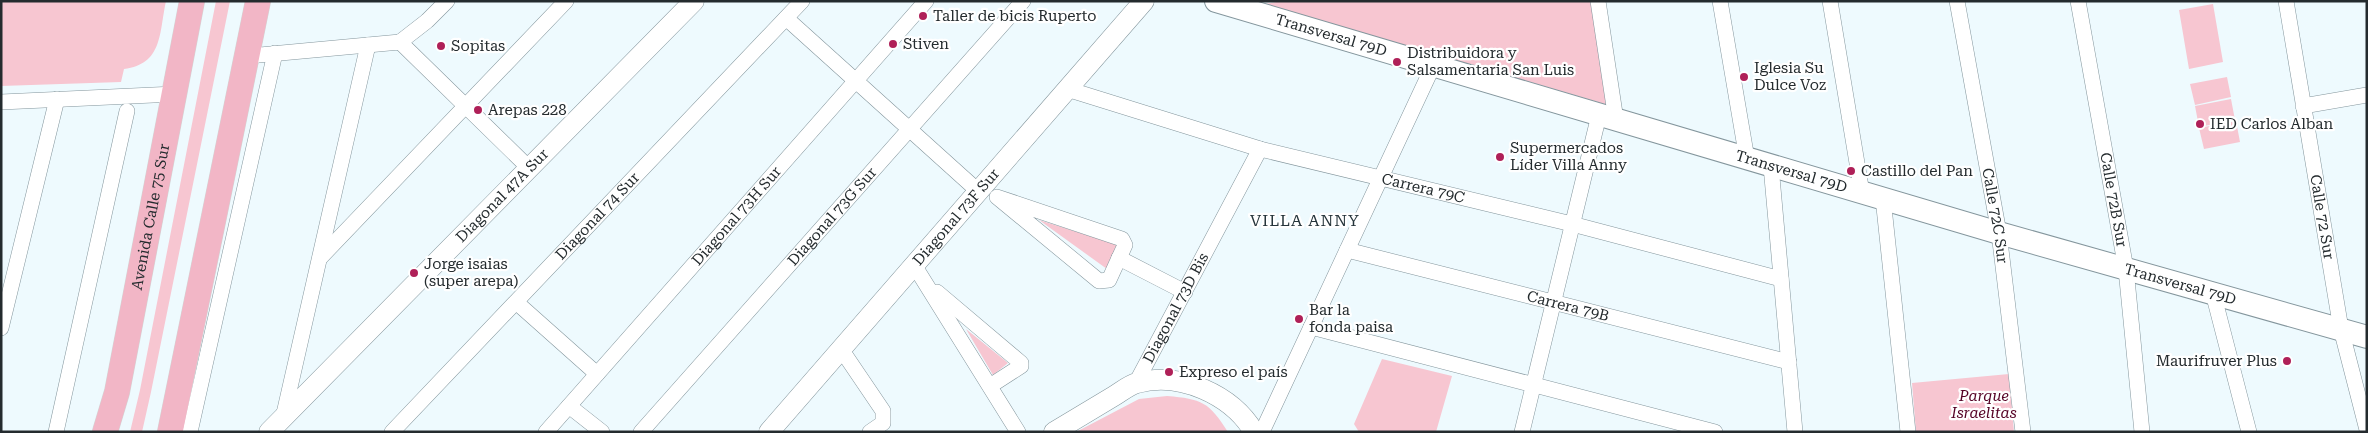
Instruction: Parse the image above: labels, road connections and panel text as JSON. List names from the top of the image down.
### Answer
{
  "streets": {
    "main road": ["Transversal 79D", "Avenida Calle 75 Sur"],
    "street": [
      "Carrera 79C",
      "Diagonal 47A Sur",
      "Calle 72B Sur",
      "Diagonal 74 Sur",
      "Diagonal 73G Sur",
      "Diagonal 73F Sur",
      "Calle 72C Sur",
      "Diagonal 73H Sur",
      "Calle 72 Sur",
      "Carrera 79B",
      "Diagonal 73D Bis"
    ]
  },
  "crossings": [
    ["Transversal 79D", "Calle 72B Sur"],
    ["Transversal 79D", "Calle 72C Sur"],
    ["Transversal 79D", "Calle 72 Sur"],
    ["Carrera 79C", "Diagonal 73F Sur"],
    ["Carrera 79C", "Diagonal 73D Bis"]
  ],
  "districts": ["VILLA ANNY"],
  "parks": ["Parque Israelitas"],
  "places": [
    "Taller de bicis Ruperto",
    "Stiven",
    "Sopitas",
    "Distribuidora y Salsamentaria San Luis",
    "Iglesia Su Dulce Voz",
    "Arepas 228",
    "IED Carlos Alban",
    "Supermercados Líder Villa Anny",
    "Castillo del Pan",
    "Jorge isaias (super arepa)",
    "Bar la fonda paisa",
    "Maurifruver Plus",
    "Expreso el país"
  ]
}
